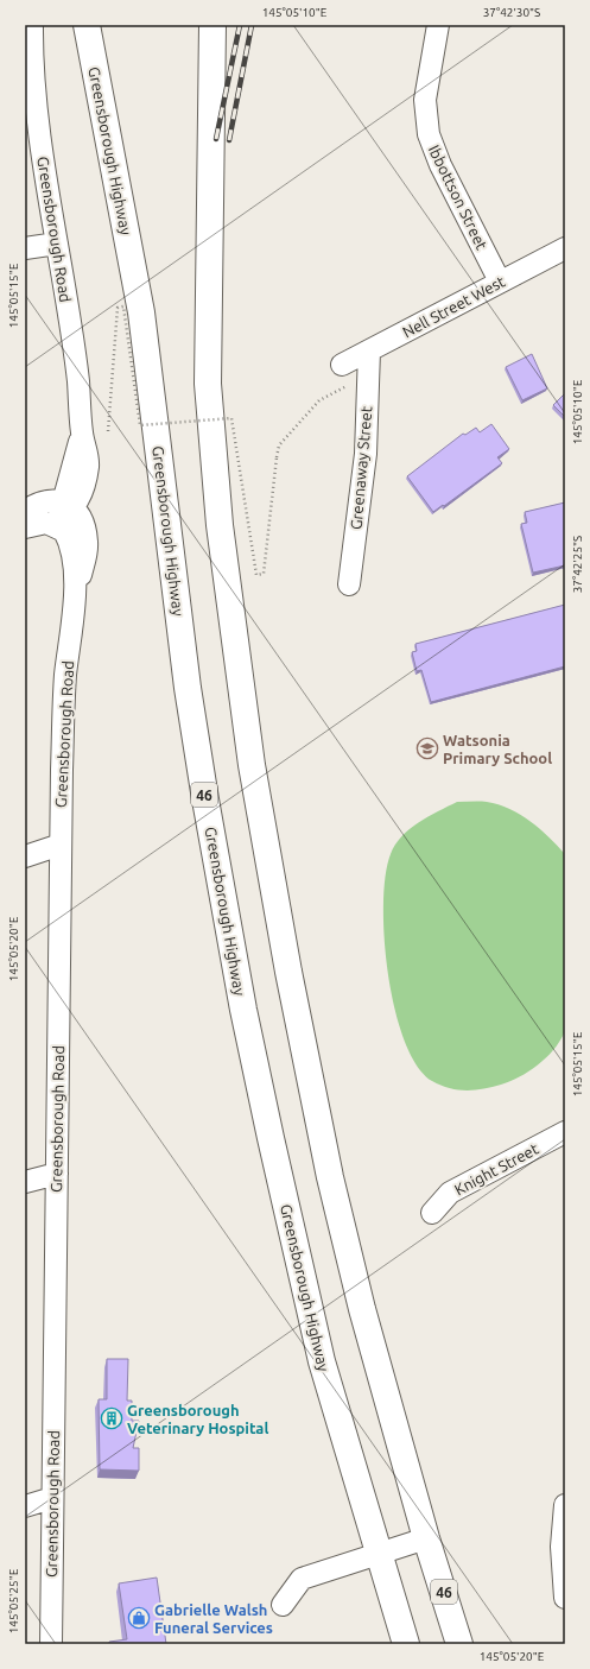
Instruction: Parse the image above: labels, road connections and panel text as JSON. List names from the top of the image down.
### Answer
{
  "streets": {
    "highway": ["Greensborough Highway", "46"],
    "street": [
      "Ibbottson Street",
      "Greensborough Road",
      "Nell Street West",
      "Greenaway Street",
      "Knight Street"
    ]
  },
  "crossings": [
    ["Ibbottson Street", "Nell Street West"],
    ["Nell Street West", "Greenaway Street"]
  ],
  "places": {
    "school or university": ["Watsonia Primary School"],
    "building": ["Greensborough Veterinary Hospital"],
    "shop": ["Gabrielle Walsh Funeral Services"]
  },
  "coordinates": [
    "145°05'10\"E",
    "37°42'30\"S",
    "145°05'15\"E",
    "37°42'25\"S",
    "145°05'20\"E",
    "145°05'25\"E"
  ]
}
